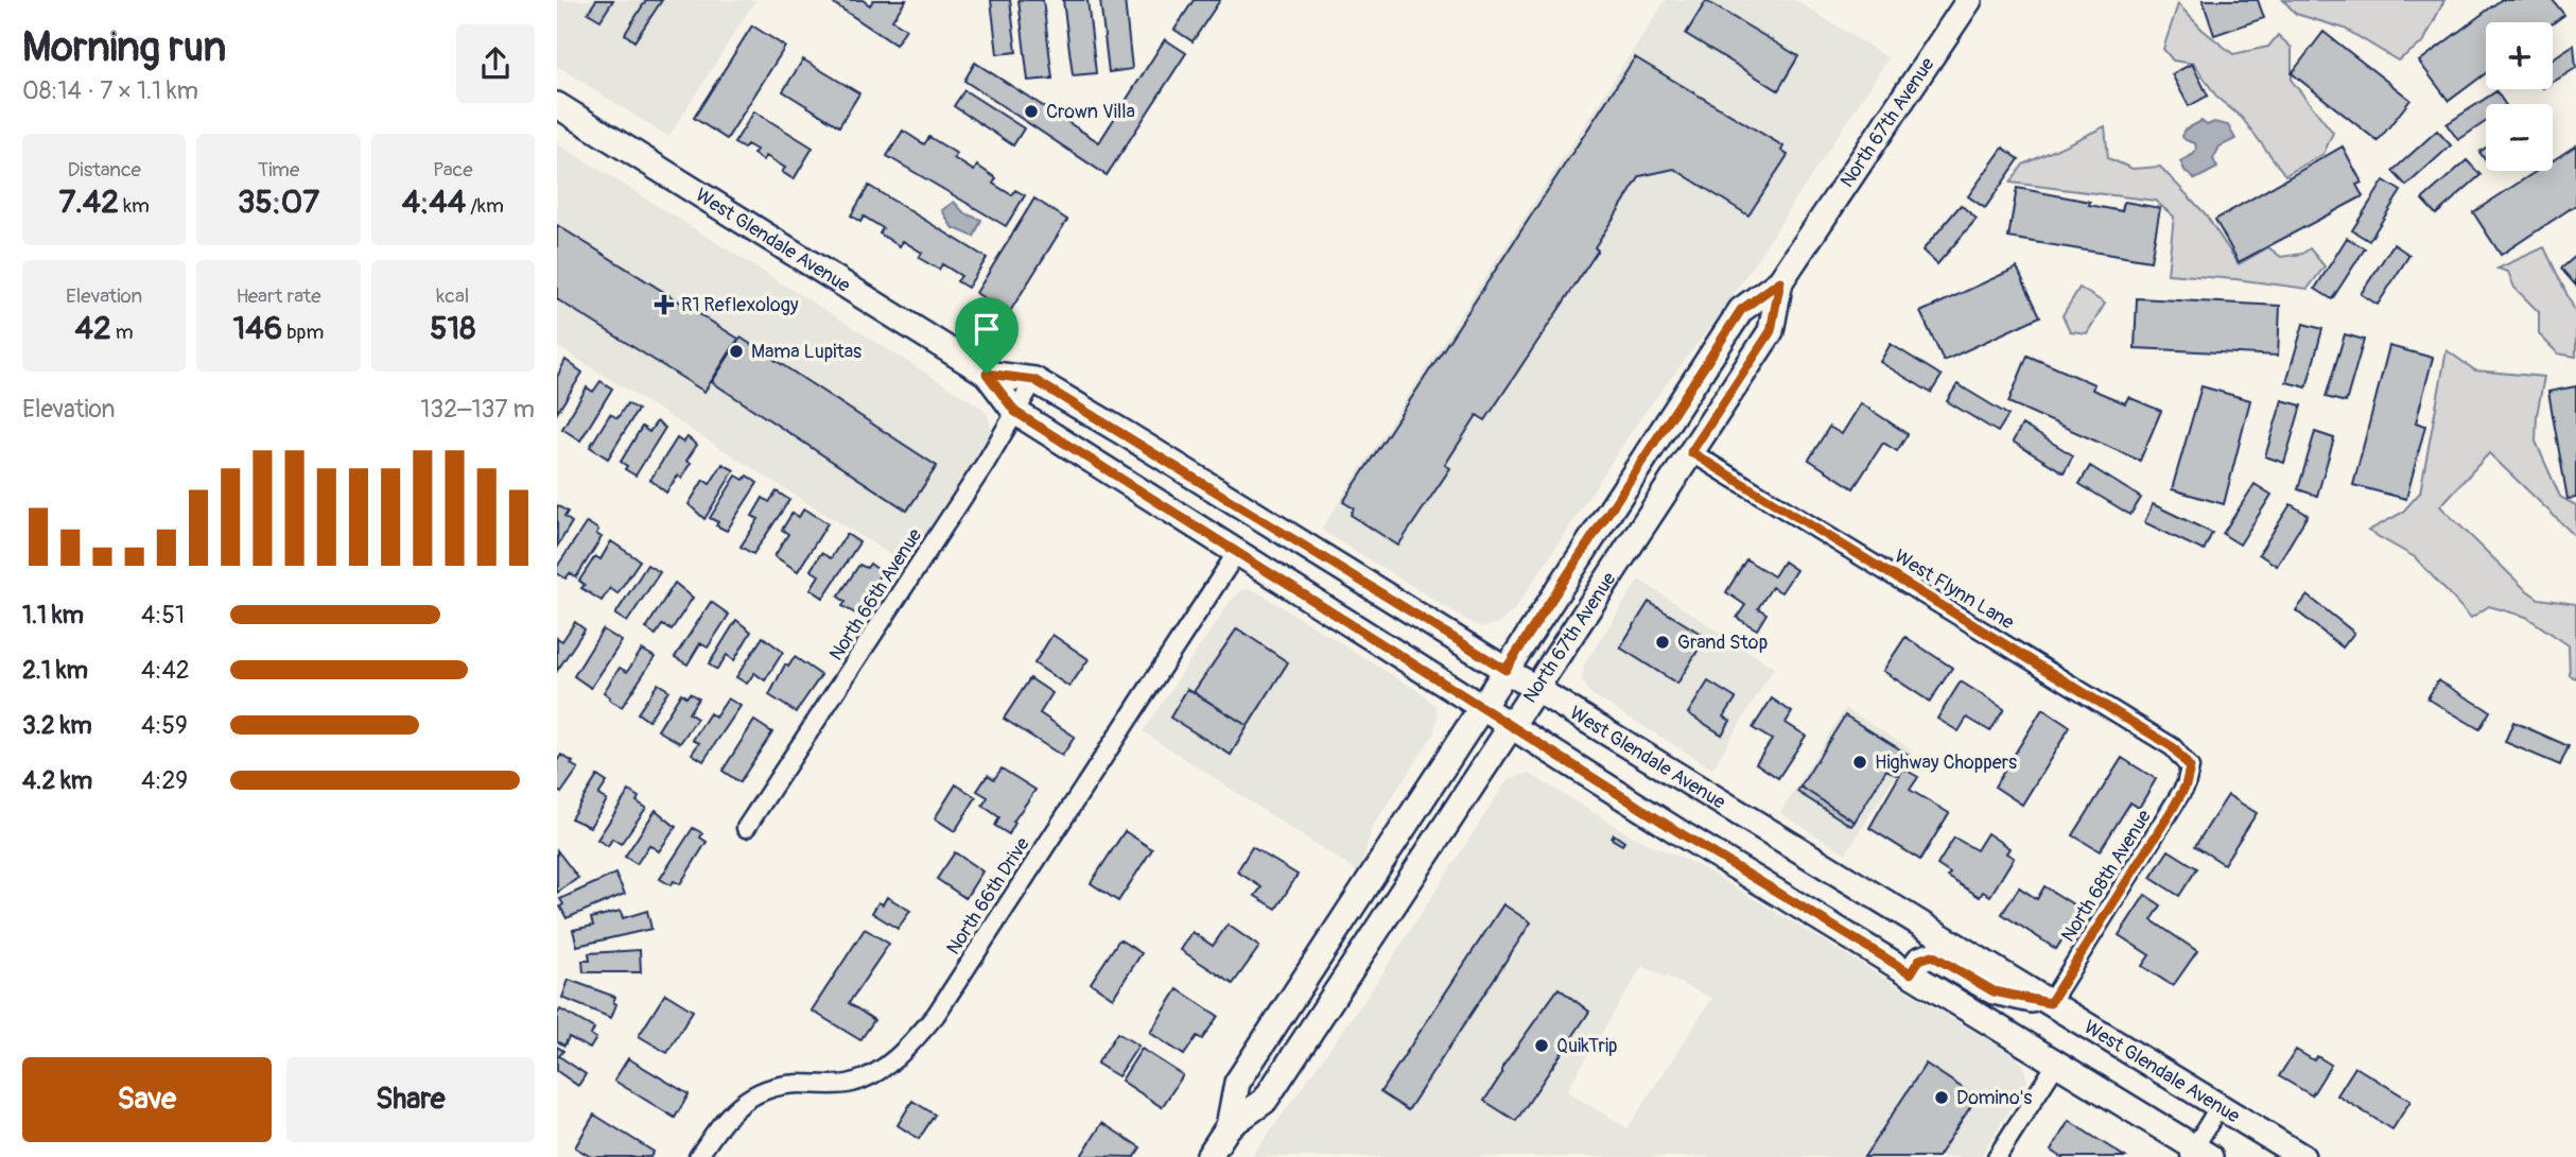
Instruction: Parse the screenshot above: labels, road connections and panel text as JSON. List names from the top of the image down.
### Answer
{
  "streets": {
    "main road": ["North 67th Avenue", "West Glendale Avenue"],
    "street": [
      "West Flynn Lane",
      "North 66th Avenue",
      "North 68th Avenue",
      "North 66th Drive"
    ]
  },
  "crossings": [
    ["North 67th Avenue", "West Glendale Avenue"],
    ["North 67th Avenue", "West Flynn Lane"],
    ["West Glendale Avenue", "North 66th Avenue"],
    ["West Glendale Avenue", "North 68th Avenue"],
    ["West Glendale Avenue", "North 66th Drive"],
    ["West Flynn Lane", "North 68th Avenue"]
  ],
  "places": {
    "other": [
      "Crown Villa",
      "Mama Lupitas",
      "Grand Stop",
      "Highway Choppers",
      "QuikTrip",
      "Domino's"
    ],
    "health": ["R1 Reflexology"]
  },
  "page": {
    "heading": ["Morning run", "08:14 · 7 × 1.1 km"],
    "map_buttons": ["+", "−"],
    "stats": [
      ["Distance", "7.42 km"],
      ["Time", "35:07"],
      ["Pace", "4:44 /km"],
      ["Elevation", "42 m"],
      ["Heart rate", "146 bpm"],
      ["kcal", "518"]
    ],
    "chart": ["Elevation", "132–137 m"],
    "list": [
      {
        "name": "1.1 km",
        "note": "4:51"
      },
      {
        "name": "2.1 km",
        "note": "4:42"
      },
      {
        "name": "3.2 km",
        "note": "4:59"
      },
      {
        "name": "4.2 km",
        "note": "4:29"
      }
    ],
    "buttons": ["Save", "Share"]
  }
}
